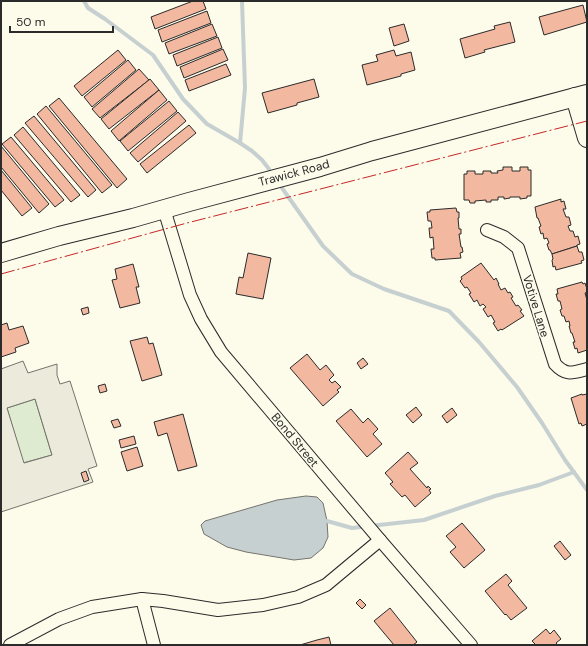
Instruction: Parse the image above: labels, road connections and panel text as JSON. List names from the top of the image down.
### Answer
{
  "streets": {
    "street": ["Trawick Road", "Votive Lane", "Bond Street"]
  },
  "crossings": [
    ["Trawick Road", "Bond Street"]
  ],
  "scale_bar": "50 m"
}
